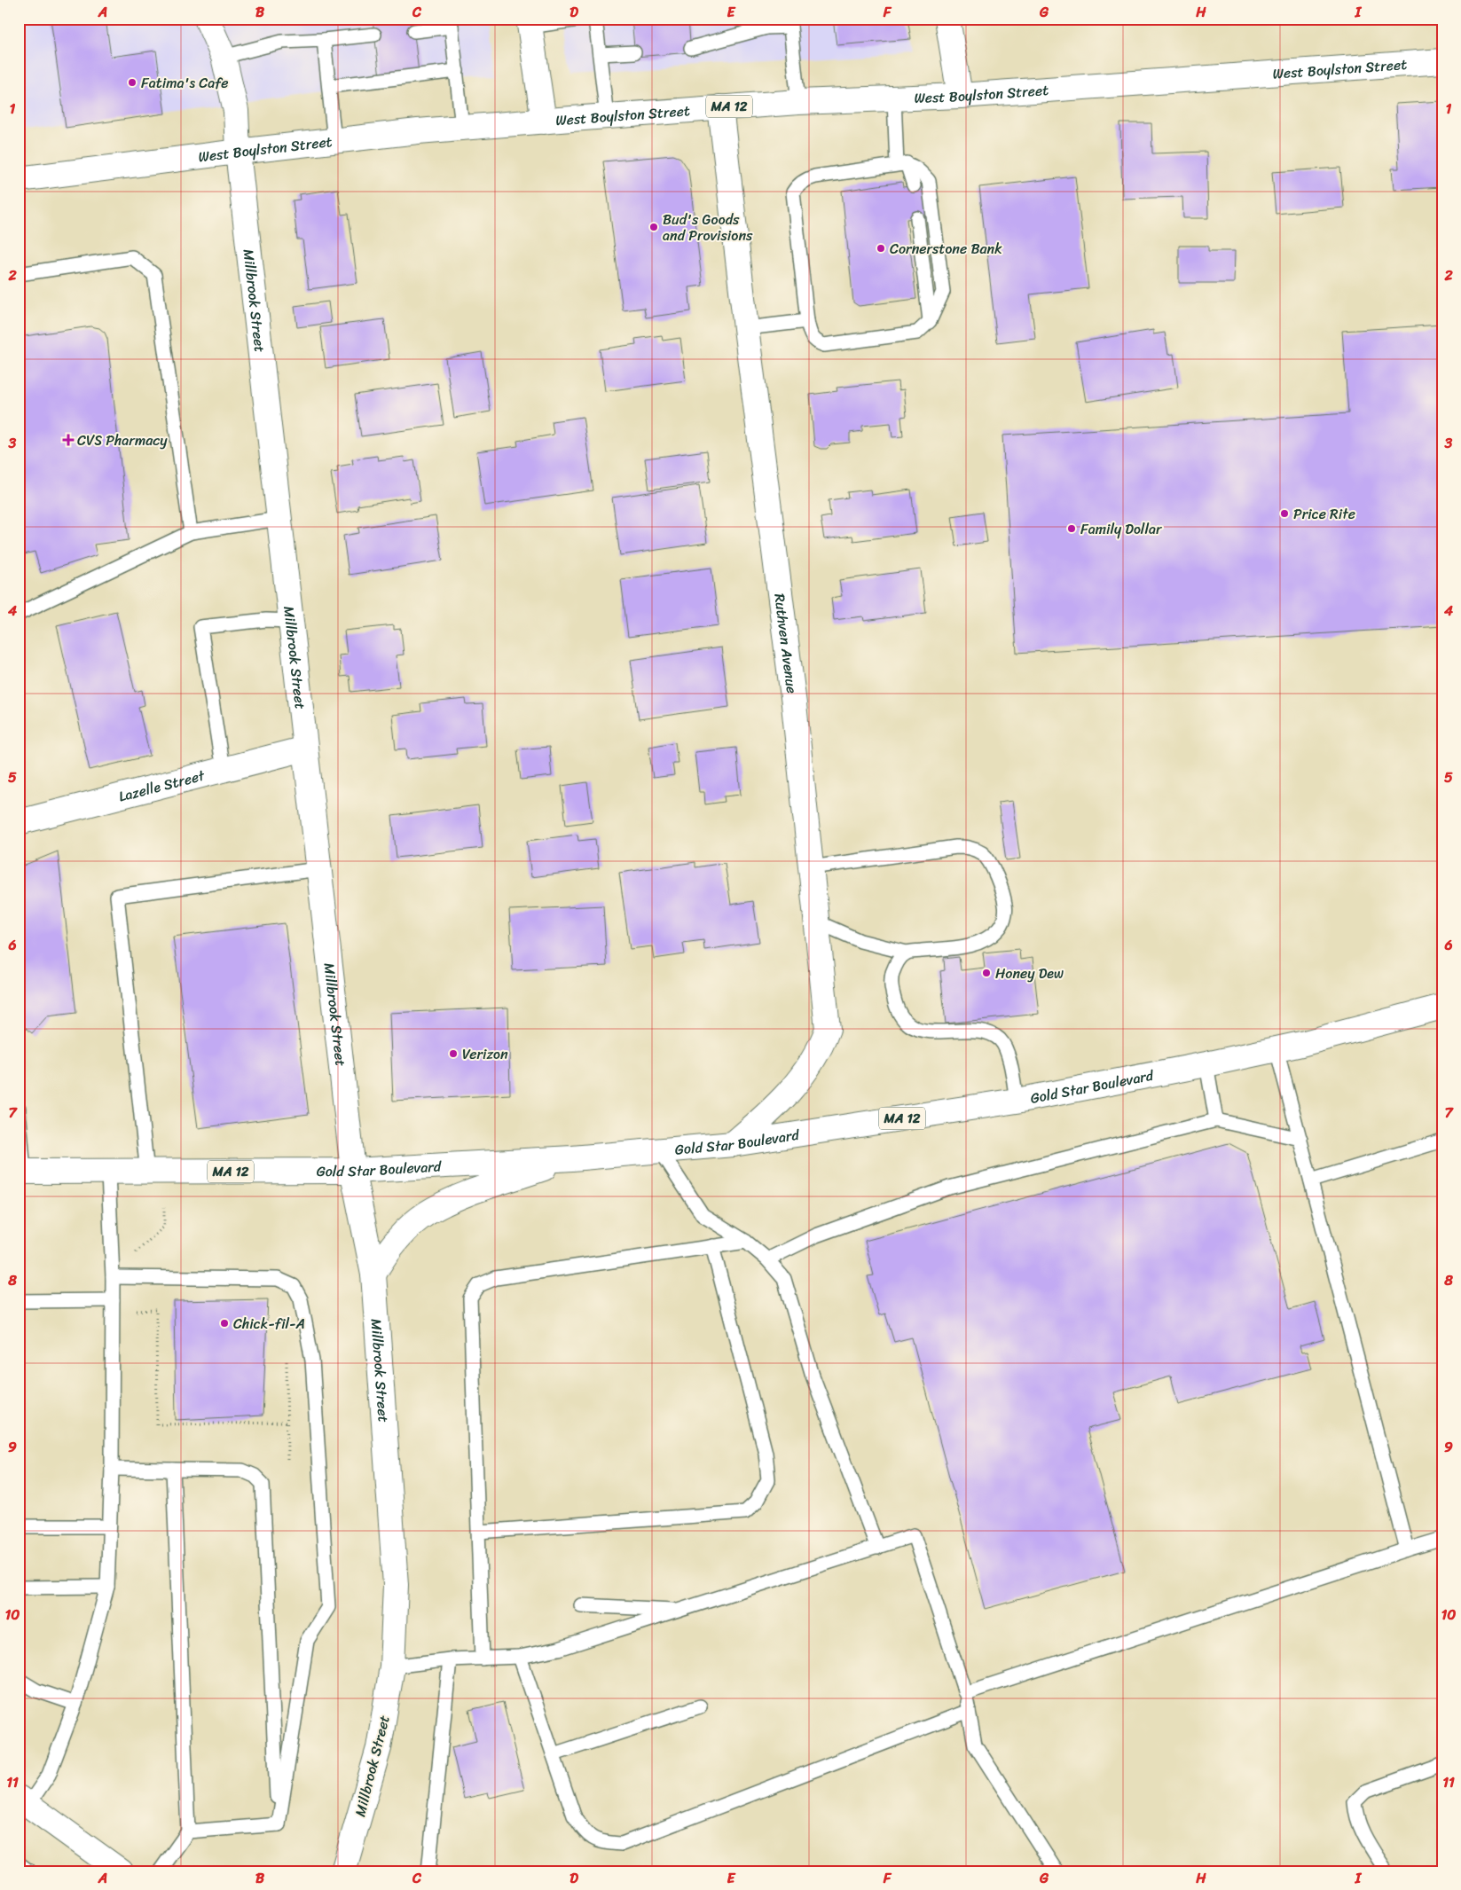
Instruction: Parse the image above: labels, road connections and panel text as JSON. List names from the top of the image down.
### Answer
{
  "streets": {
    "main road": [
      "West Boylston Street",
      "MA 12",
      "Millbrook Street",
      "Ruthven Avenue",
      "Lazelle Street",
      "Gold Star Boulevard"
    ]
  },
  "crossings": [
    ["West Boylston Street", "Millbrook Street"],
    ["West Boylston Street", "Ruthven Avenue"],
    ["Millbrook Street", "Lazelle Street"],
    ["Millbrook Street", "Gold Star Boulevard"],
    ["Ruthven Avenue", "Gold Star Boulevard"]
  ],
  "places": {
    "other": [
      "Fatima's Cafe",
      "Bud's Goods and Provisions",
      "Cornerstone Bank",
      "Price Rite",
      "Family Dollar",
      "Honey Dew",
      "Verizon",
      "Chick-fil-A"
    ],
    "health": ["CVS Pharmacy"]
  },
  "grid": {
    "columns": [
      "A",
      "B",
      "C",
      "D",
      "E",
      "F",
      "G",
      "H",
      "I"
    ],
    "rows": [
      "1",
      "2",
      "3",
      "4",
      "5",
      "6",
      "7",
      "8",
      "9",
      "10",
      "11"
    ]
  }
}
